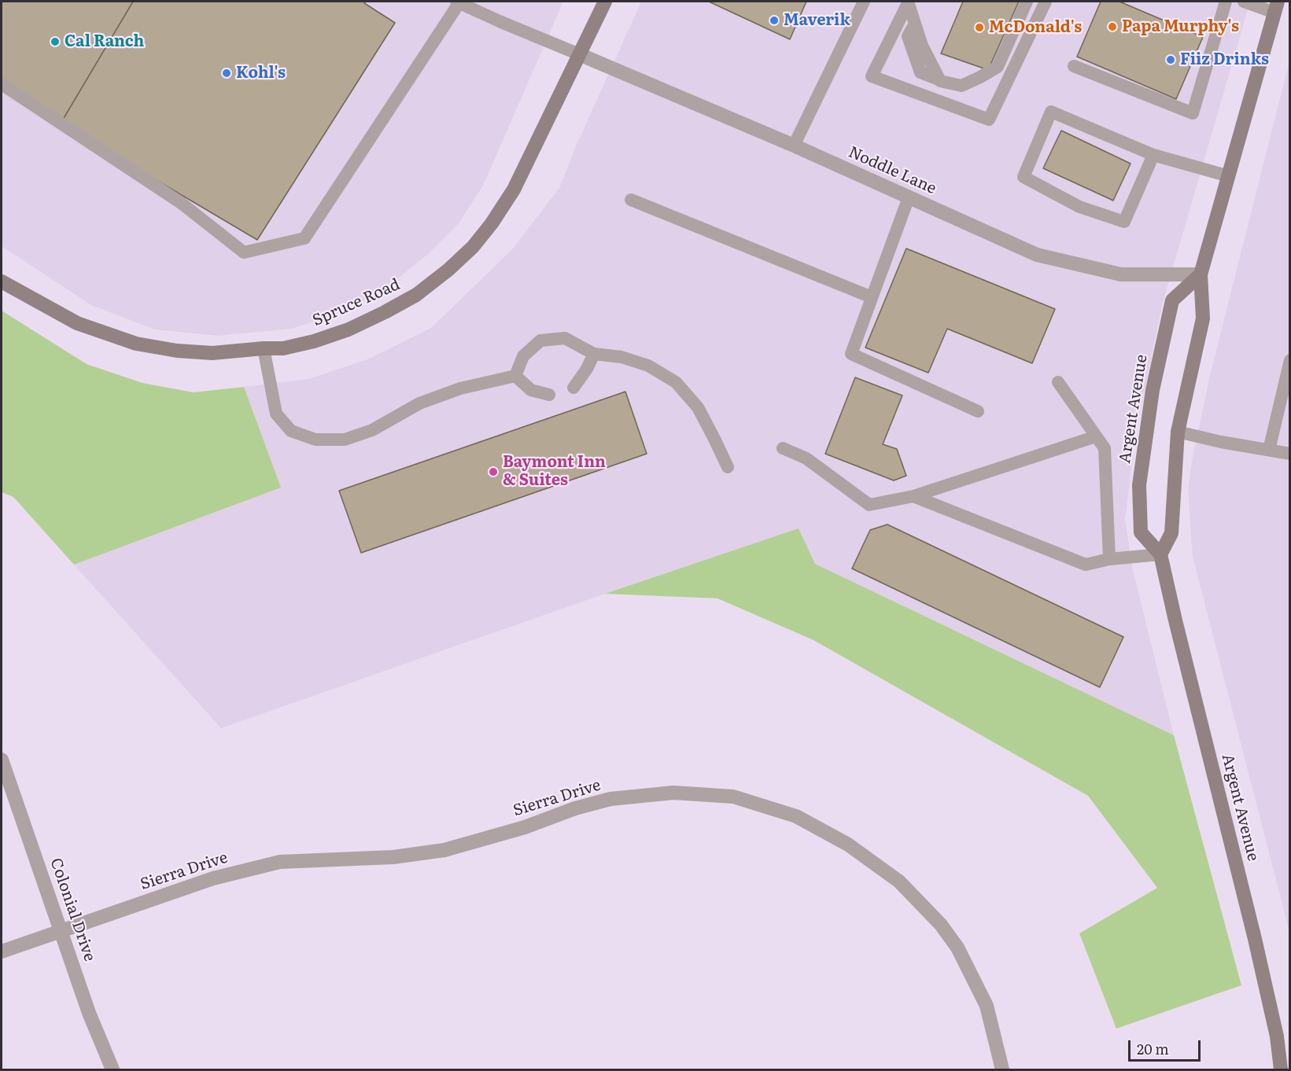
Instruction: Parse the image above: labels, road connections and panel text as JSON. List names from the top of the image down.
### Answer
{
  "streets": {
    "street": [
      "Noddle Lane",
      "Spruce Road",
      "Argent Avenue",
      "Sierra Drive",
      "Colonial Drive"
    ]
  },
  "crossings": [
    ["Noddle Lane", "Spruce Road"],
    ["Noddle Lane", "Argent Avenue"],
    ["Sierra Drive", "Colonial Drive"]
  ],
  "places": [
    "Maverik",
    "Papa Murphy's",
    "McDonald's",
    "Cal Ranch",
    "Fiiz Drinks",
    "Kohl's",
    "Baymont Inn & Suites"
  ],
  "scale_bar": "20 m"
}
